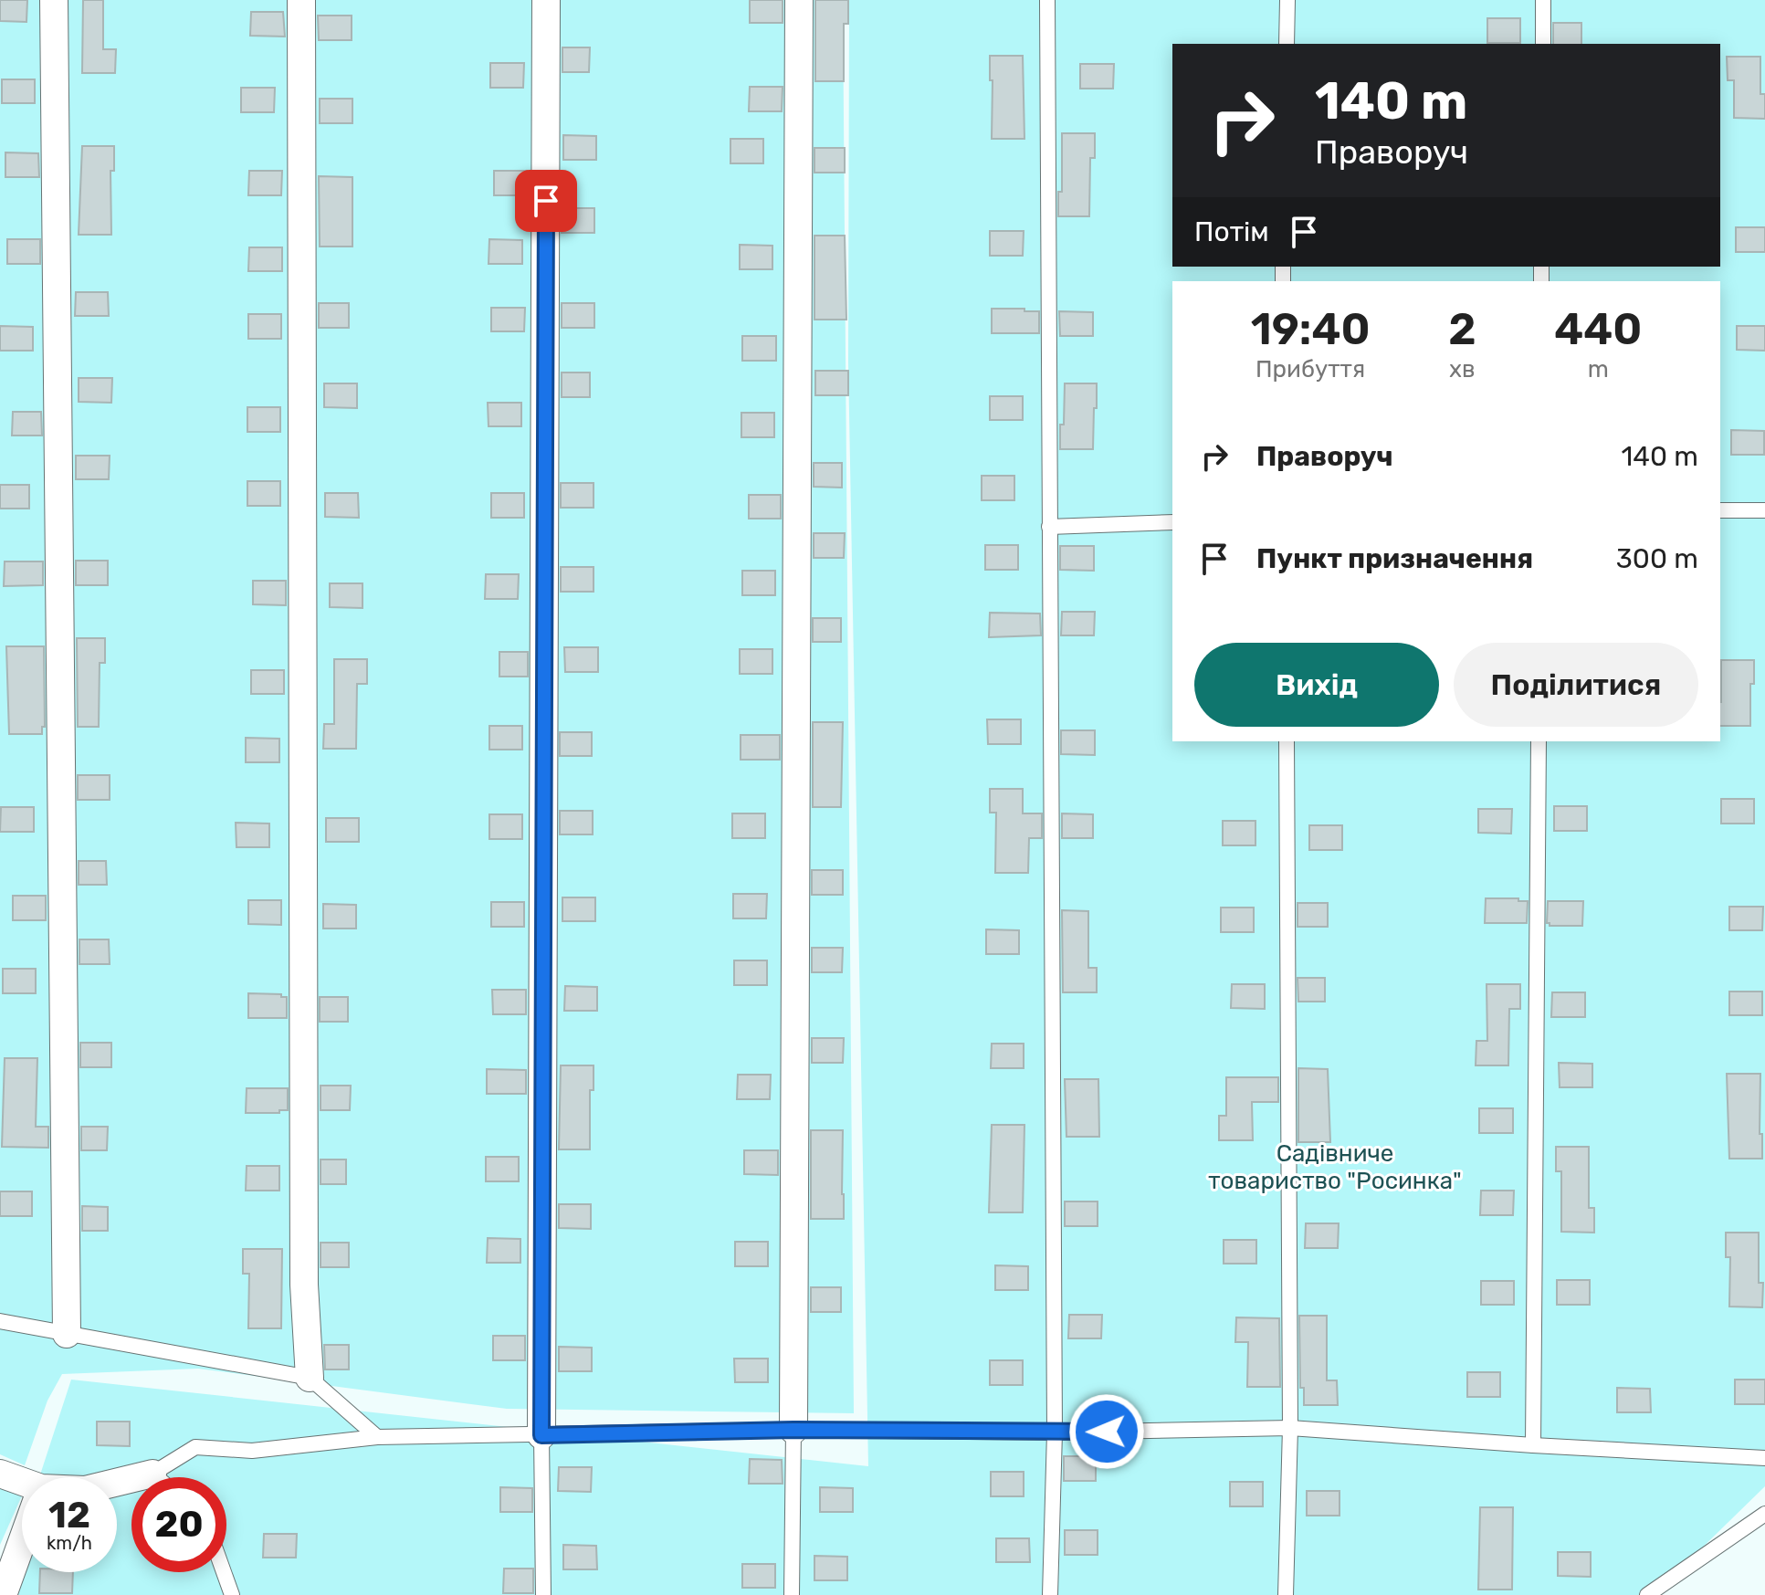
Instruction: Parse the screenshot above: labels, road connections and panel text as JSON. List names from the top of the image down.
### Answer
{
  "parks": ["Садівниче товариство \"Росинка\""],
  "page": {
    "turn": ["140 m", "Праворуч"],
    "then": "Потім",
    "eta": [
      "19:40",
      "Прибуття",
      "2",
      "хв",
      "440",
      "m"
    ],
    "list": [
      {
        "name": "Праворуч",
        "value": "140 m"
      },
      {
        "name": "Пункт призначення",
        "value": "300 m"
      }
    ],
    "buttons": ["Вихід", "Поділитися"],
    "speed": "12 km/h",
    "limit": "20"
  }
}
